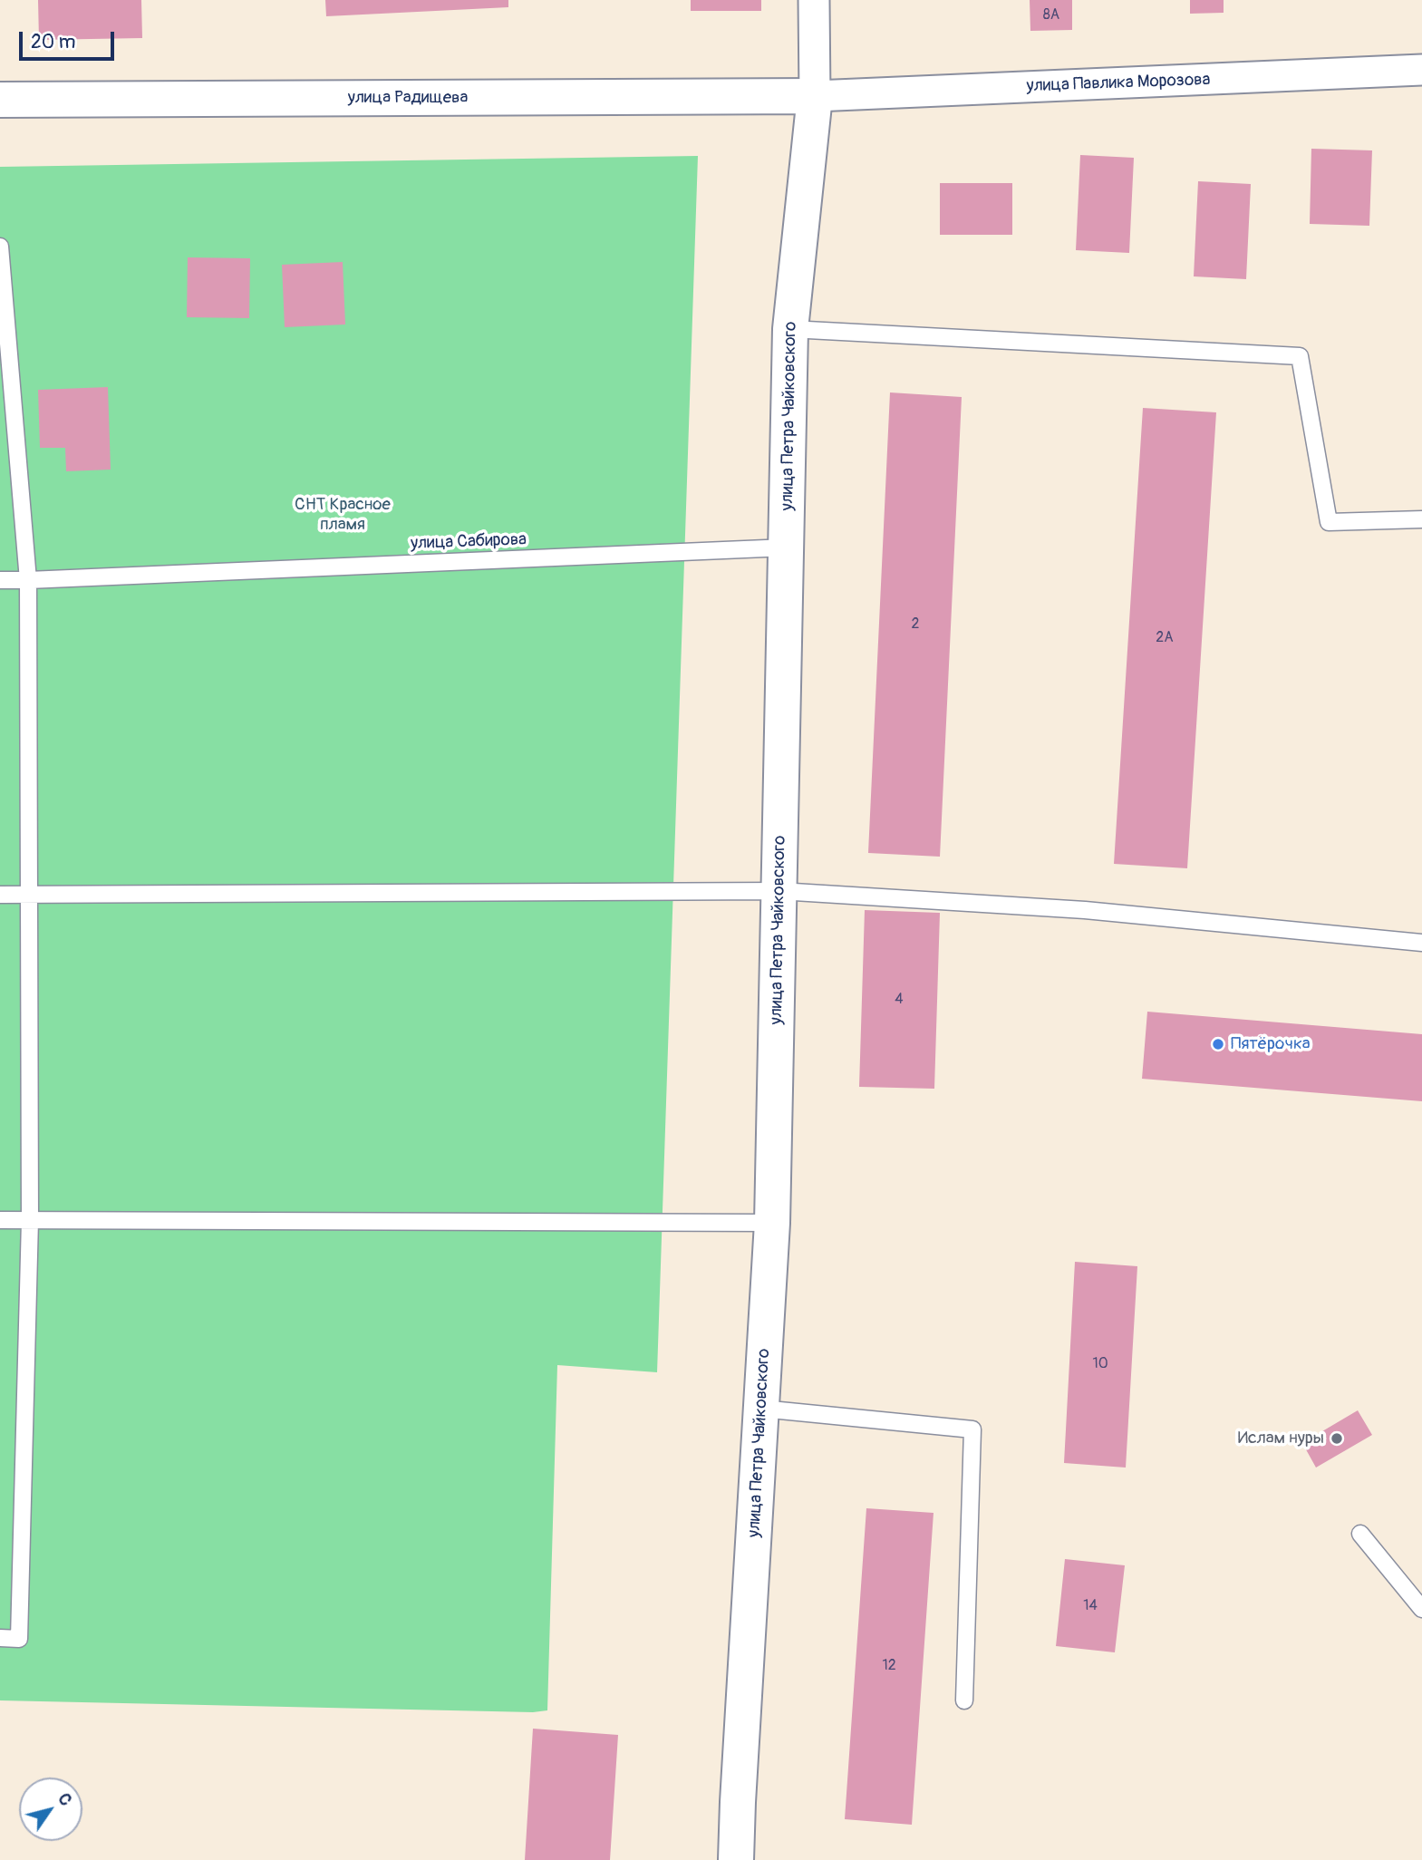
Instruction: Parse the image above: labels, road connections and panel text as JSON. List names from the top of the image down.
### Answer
{
  "streets": {
    "street": ["улица Павлика Морозова", "улица Радищева", "улица Петра Чайковского"],
    "lane": ["улица Сабирова"]
  },
  "crossings": [
    ["улица Павлика Морозова", "улица Радищева"],
    ["улица Павлика Морозова", "улица Петра Чайковского"],
    ["улица Радищева", "улица Петра Чайковского"],
    ["улица Петра Чайковского", "улица Сабирова"]
  ],
  "parks": ["СНТ Красное пламя"],
  "places": ["Пятёрочка", "Ислам нуры"],
  "house_numbers": [
    "8А",
    "2",
    "2А",
    "4",
    "10",
    "14",
    "12"
  ],
  "scale_bar": "20 m",
  "north": "top right"
}
